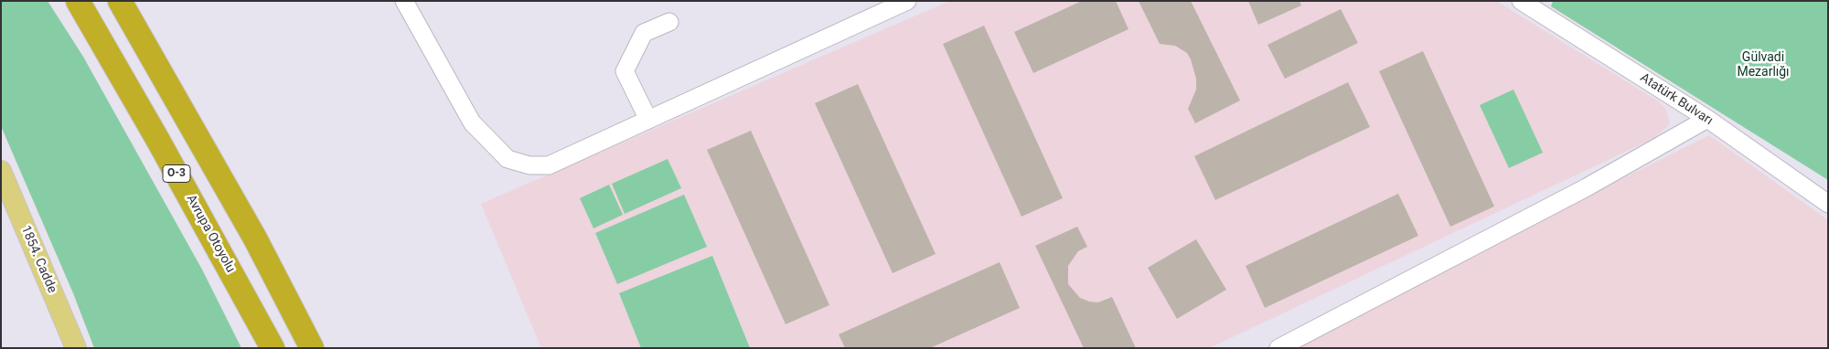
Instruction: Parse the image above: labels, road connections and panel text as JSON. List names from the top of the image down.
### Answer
{
  "streets": {
    "highway": ["O-3", "Avrupa Otoyolu"],
    "main road": ["1854. Cadde"],
    "street": ["Atatürk Bulvarı"]
  },
  "parks": ["Gülvadi Mezarlığı"]
}
